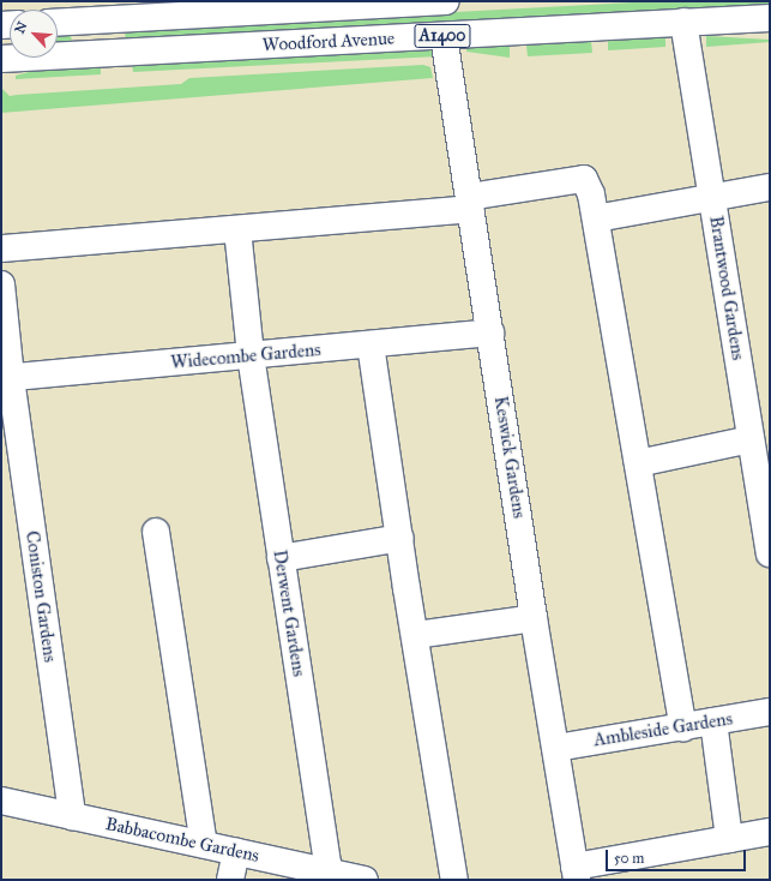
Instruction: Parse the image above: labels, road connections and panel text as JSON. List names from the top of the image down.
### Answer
{
  "streets": {
    "main road": [
      "A1400",
      "Woodford Avenue",
      "Brantwood Gardens",
      "Widecombe Gardens",
      "Keswick Gardens",
      "Coniston Gardens",
      "Derwent Gardens",
      "Ambleside Gardens",
      "Babbacombe Gardens"
    ]
  },
  "crossings": [
    ["Woodford Avenue", "Brantwood Gardens"],
    ["Woodford Avenue", "Keswick Gardens"],
    ["Widecombe Gardens", "Keswick Gardens"],
    ["Widecombe Gardens", "Coniston Gardens"],
    ["Widecombe Gardens", "Derwent Gardens"],
    ["Keswick Gardens", "Ambleside Gardens"],
    ["Coniston Gardens", "Babbacombe Gardens"],
    ["Derwent Gardens", "Babbacombe Gardens"]
  ],
  "scale_bar": "50 m",
  "north": "top left"
}
